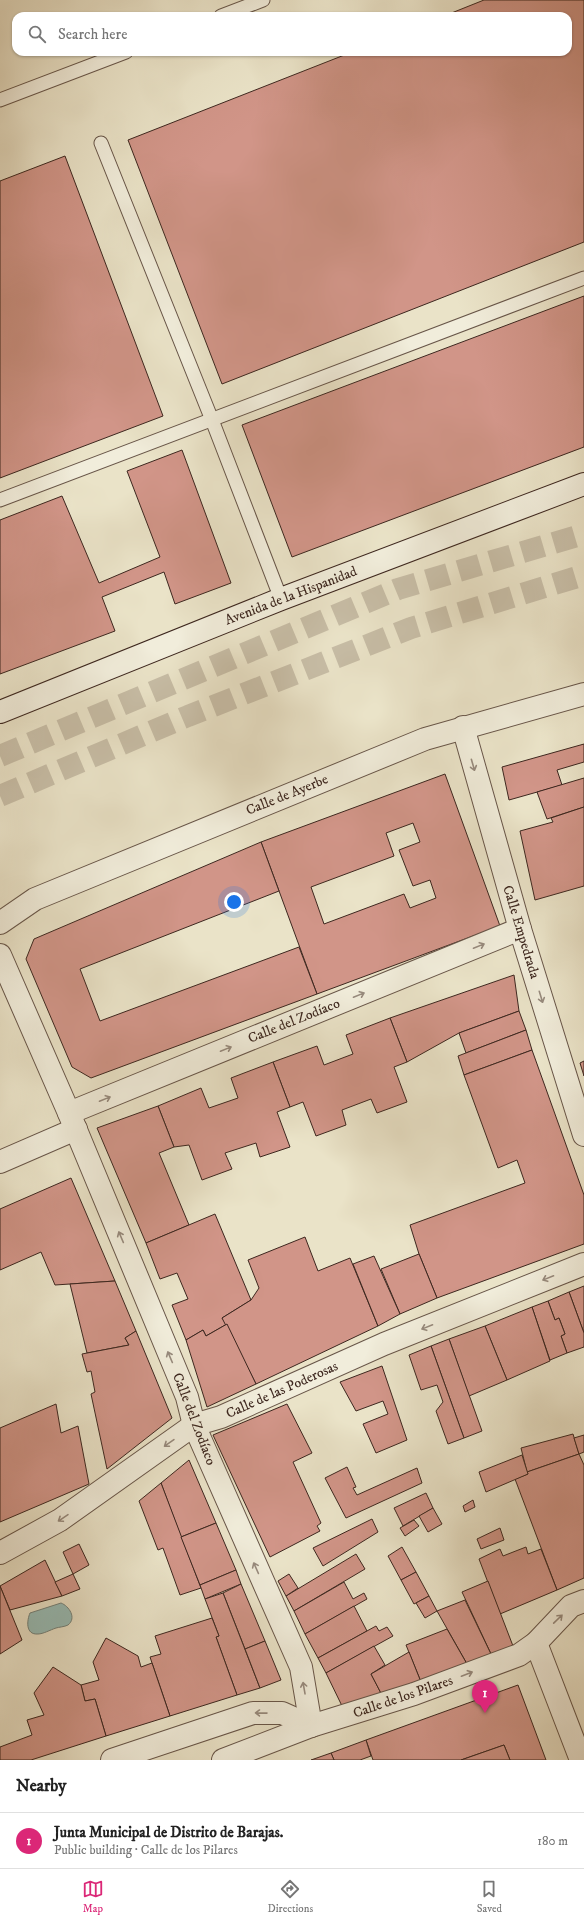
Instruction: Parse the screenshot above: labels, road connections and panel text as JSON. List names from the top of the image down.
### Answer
{
  "streets": {
    "street": [
      "Avenida de la Hispanidad",
      "Calle de Ayerbe",
      "Calle Empedrada",
      "Calle del Zodíaco",
      "Calle de las Poderosas",
      "Calle de los Pilares"
    ]
  },
  "crossings": [
    ["Calle de Ayerbe", "Calle Empedrada"],
    ["Calle Empedrada", "Calle del Zodíaco"],
    ["Calle del Zodíaco", "Calle de las Poderosas"],
    ["Calle del Zodíaco", "Calle de los Pilares"]
  ],
  "one_way": ["Calle Empedrada", "Calle de las Poderosas", "Calle de los Pilares"],
  "page": {
    "search": "Search here",
    "pins": "1",
    "heading": "Nearby",
    "list": [
      {
        "mark": "1",
        "name": "Junta Municipal de Distrito de Barajas.",
        "note": "Public building · Calle de los Pilares",
        "value": "180 m"
      }
    ],
    "nav": ["Map", "Directions", "Saved"]
  }
}
